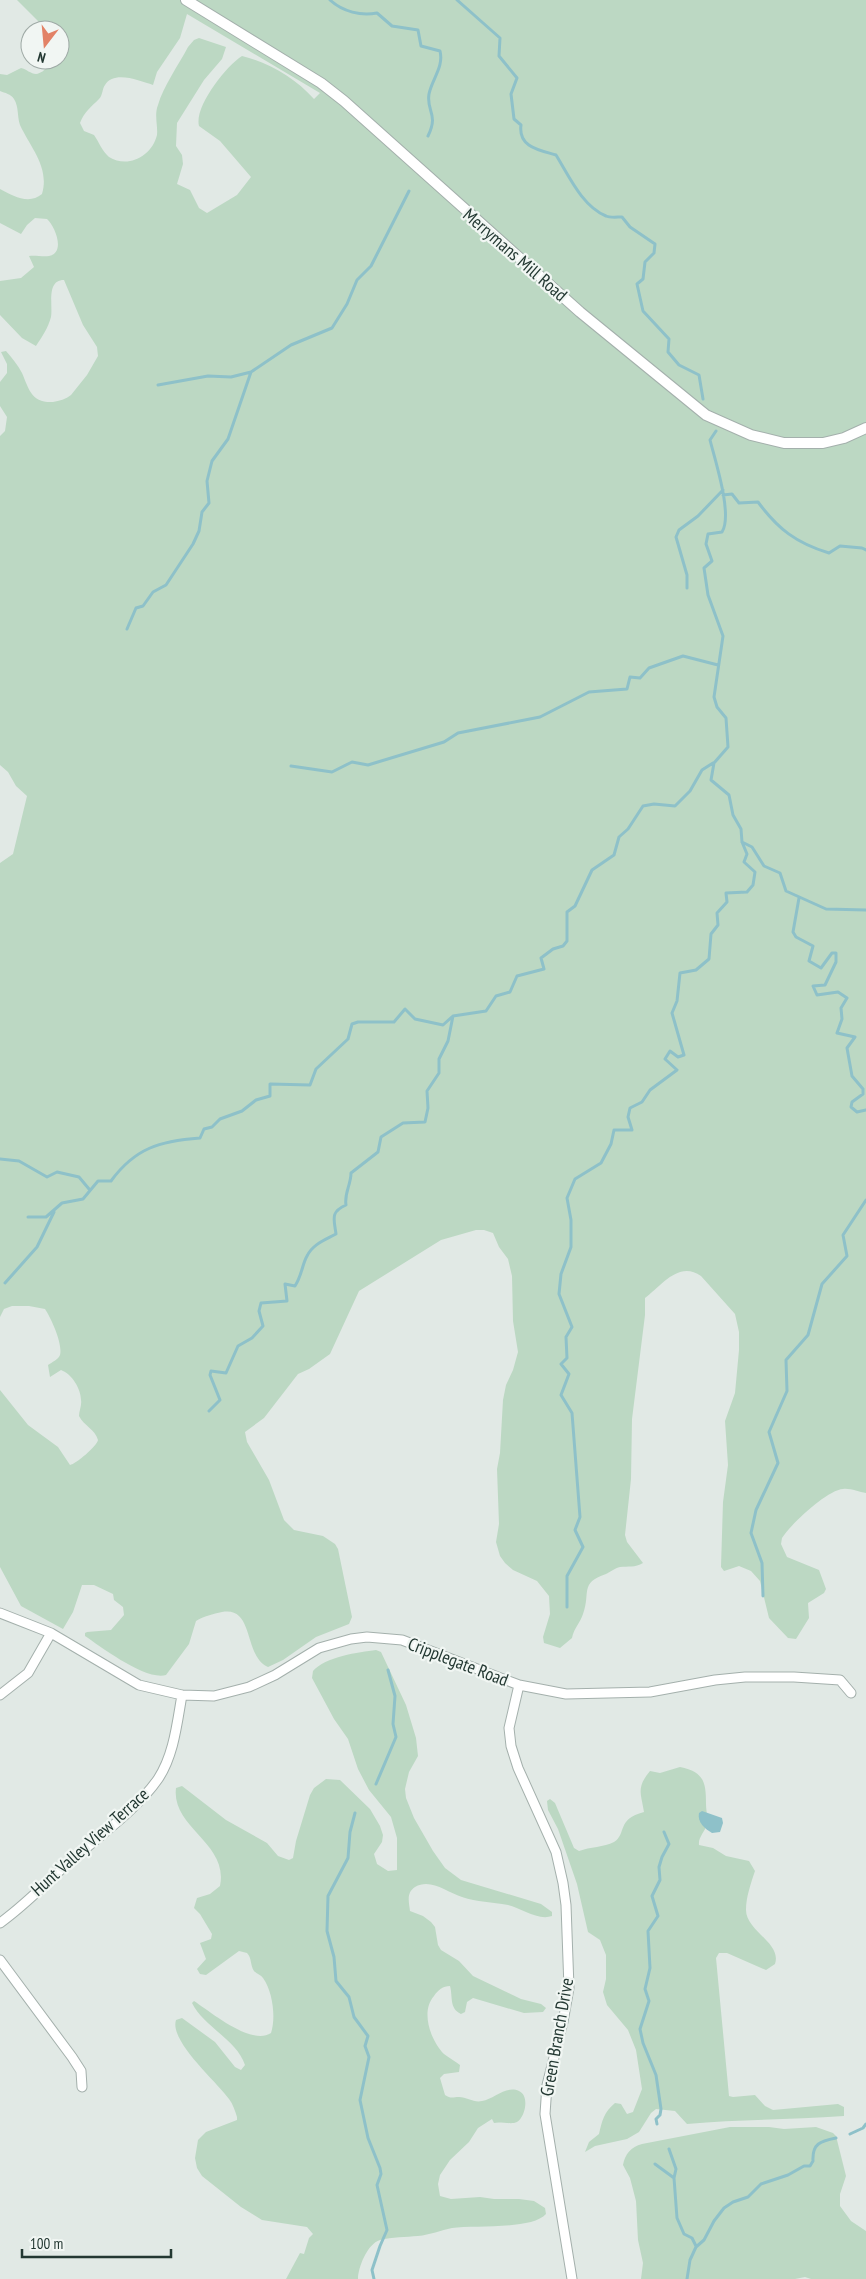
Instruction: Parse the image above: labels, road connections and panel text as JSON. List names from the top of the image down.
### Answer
{
  "streets": {
    "street": [
      "Merrymans Mill Road",
      "Cripplegate Road",
      "Hunt Valley View Terrace",
      "Green Branch Drive"
    ]
  },
  "crossings": [
    ["Cripplegate Road", "Hunt Valley View Terrace"],
    ["Cripplegate Road", "Green Branch Drive"]
  ],
  "scale_bar": "100 m",
  "north": "bottom"
}
